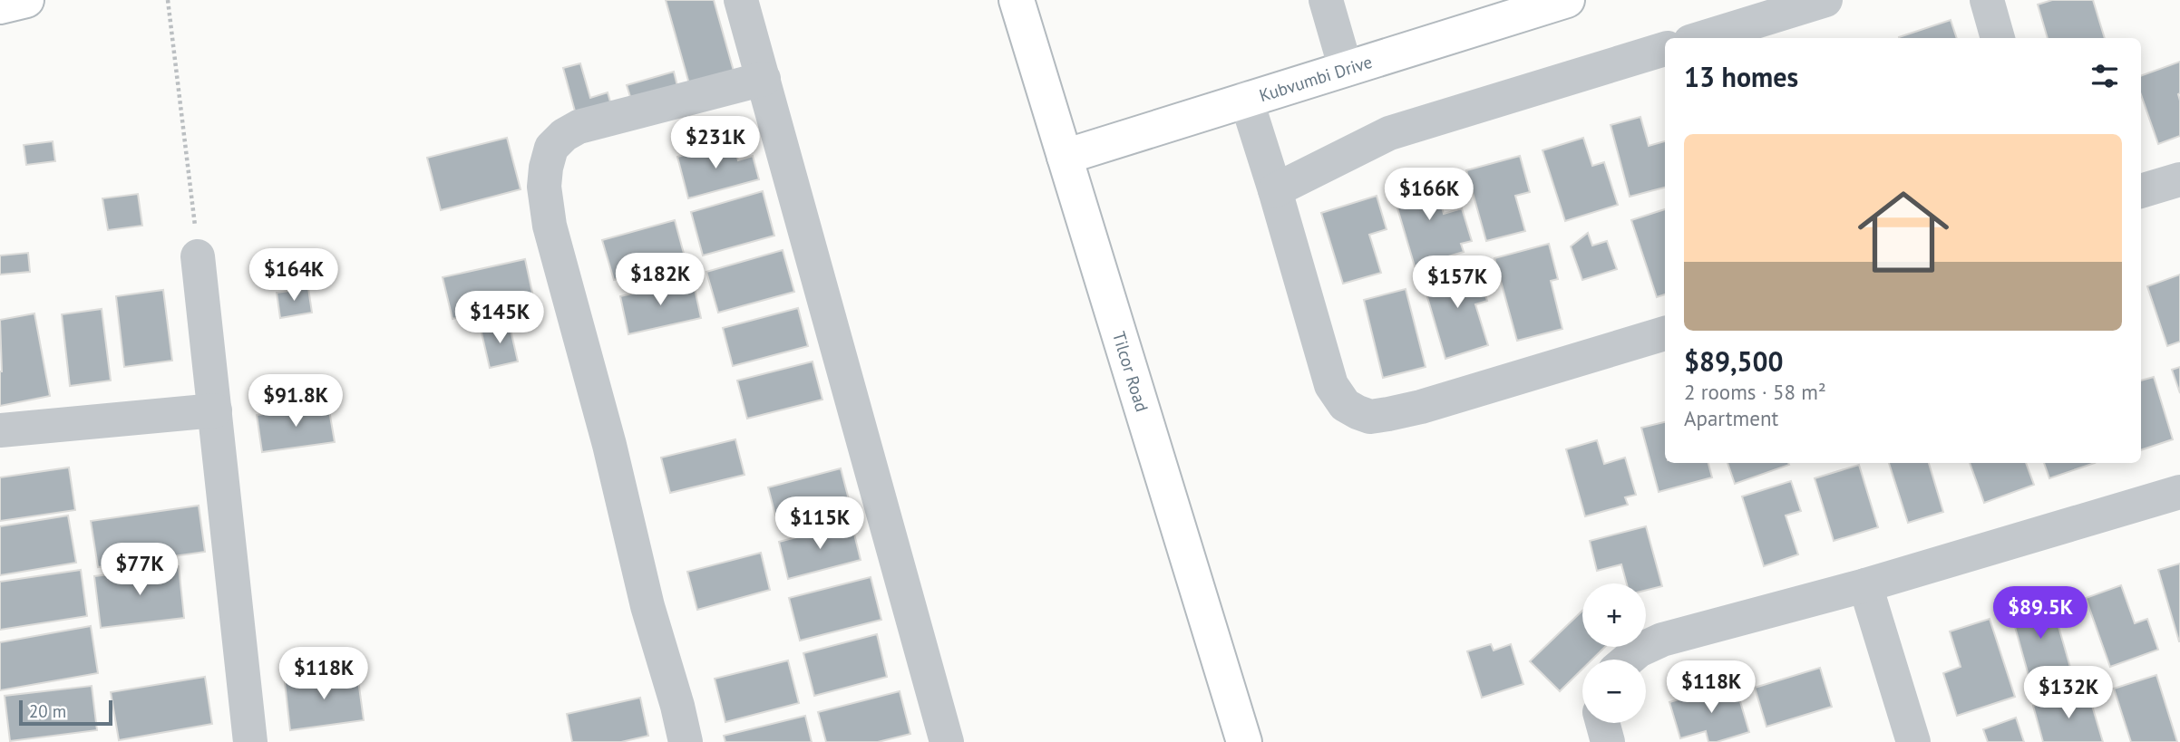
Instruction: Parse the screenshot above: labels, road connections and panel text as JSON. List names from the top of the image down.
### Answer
{
  "streets": {
    "street": ["Kubvumbi Drive", "Tilcor Road"]
  },
  "crossings": [
    ["Kubvumbi Drive", "Tilcor Road"]
  ],
  "scale_bar": "20 m",
  "page": {
    "heading": "13 homes",
    "list": [
      {
        "name": "$89,500",
        "note": "2 rooms · 58 m² · Apartment"
      }
    ],
    "price": [
      "$231K",
      "$166K",
      "$164K",
      "$182K",
      "$157K",
      "$145K",
      "$91.8K",
      "$115K",
      "$77K",
      "$89.5K",
      "$118K",
      "$118K",
      "$132K"
    ],
    "map_buttons": ["+", "−"],
    "scale": "20 m"
  }
}
